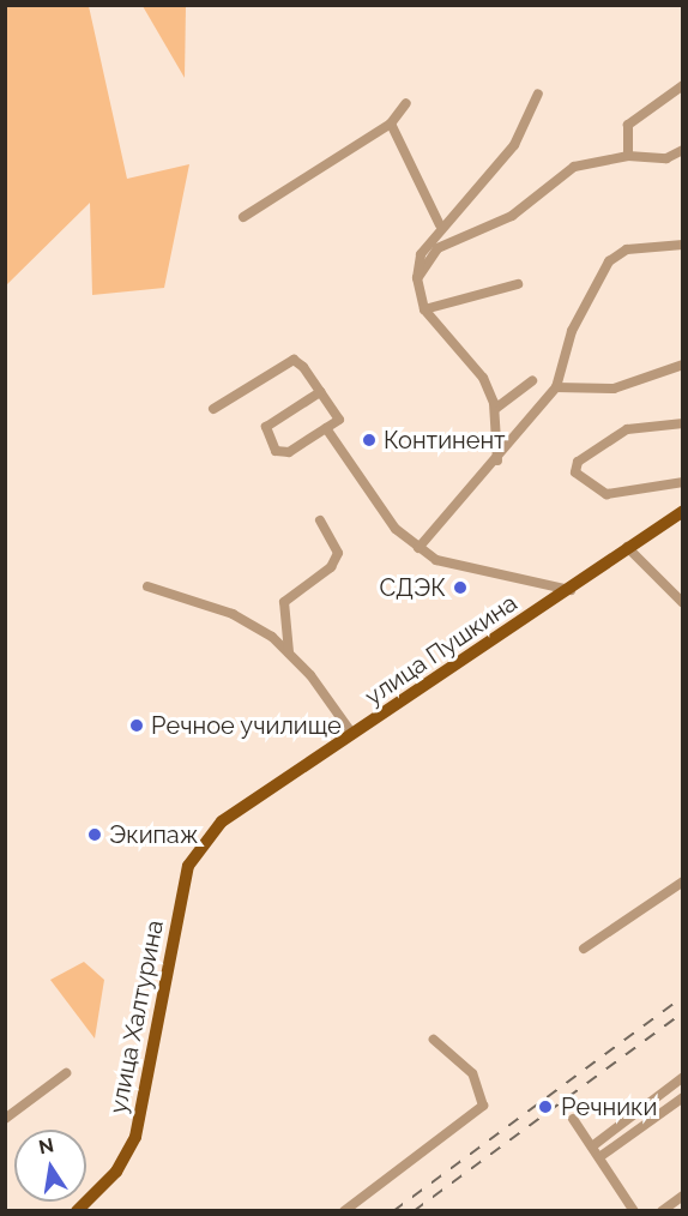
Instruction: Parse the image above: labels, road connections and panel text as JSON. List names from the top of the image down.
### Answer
{
  "streets": {
    "main road": ["улица Пушкина", "улица Халтурина"]
  },
  "crossings": [
    ["улица Пушкина", "улица Халтурина"]
  ],
  "places": [
    "Континент",
    "СДЭК",
    "Речное училище",
    "Экипаж",
    "Речники"
  ],
  "north": "top"
}
